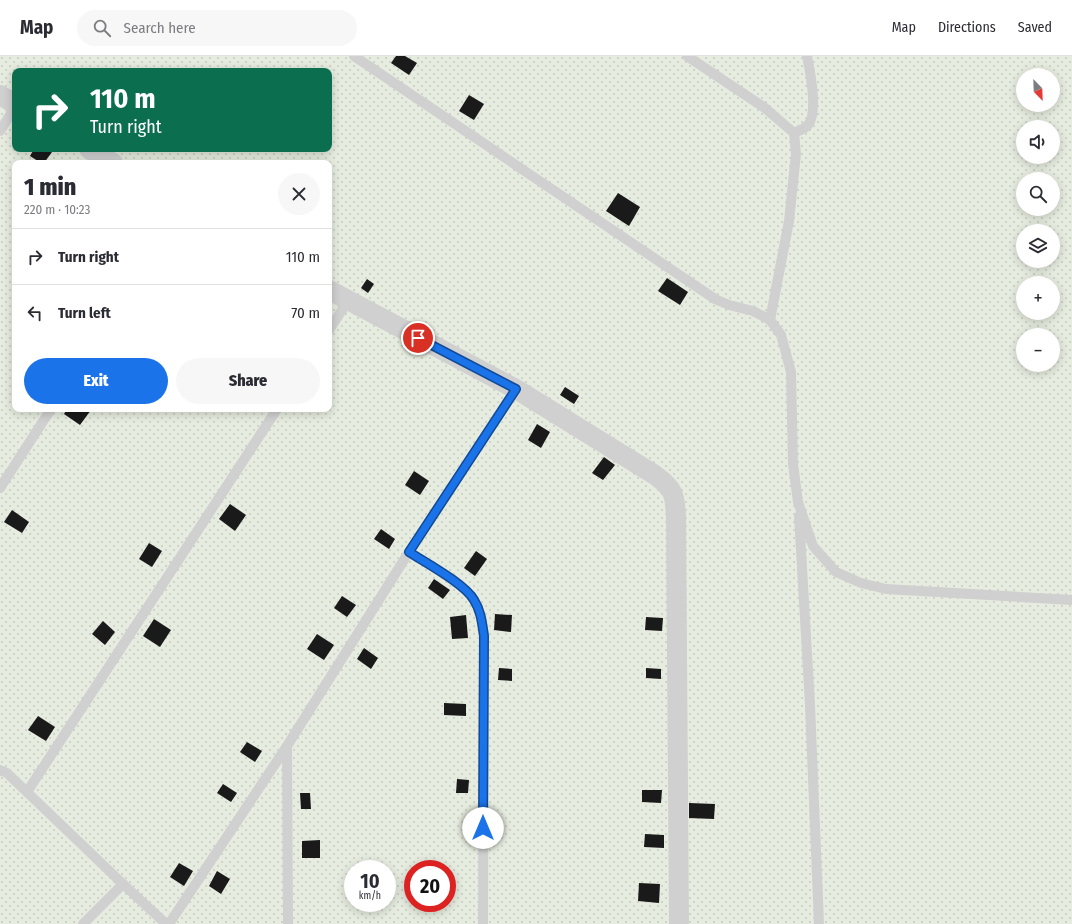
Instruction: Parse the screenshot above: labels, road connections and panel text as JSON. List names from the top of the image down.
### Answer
{
  "north": "bottom right",
  "page": {
    "header": "Map",
    "search": "Search here",
    "nav": ["Map", "Directions", "Saved"],
    "map_buttons": ["+", "−"],
    "turn": ["110 m", "Turn right"],
    "heading": ["1 min", "220 m · 10:23"],
    "list": [
      {
        "name": "Turn right",
        "value": "110 m"
      },
      {
        "name": "Turn left",
        "value": "70 m"
      }
    ],
    "buttons": ["Exit", "Share"],
    "speed": "10 km/h",
    "limit": "20"
  }
}
